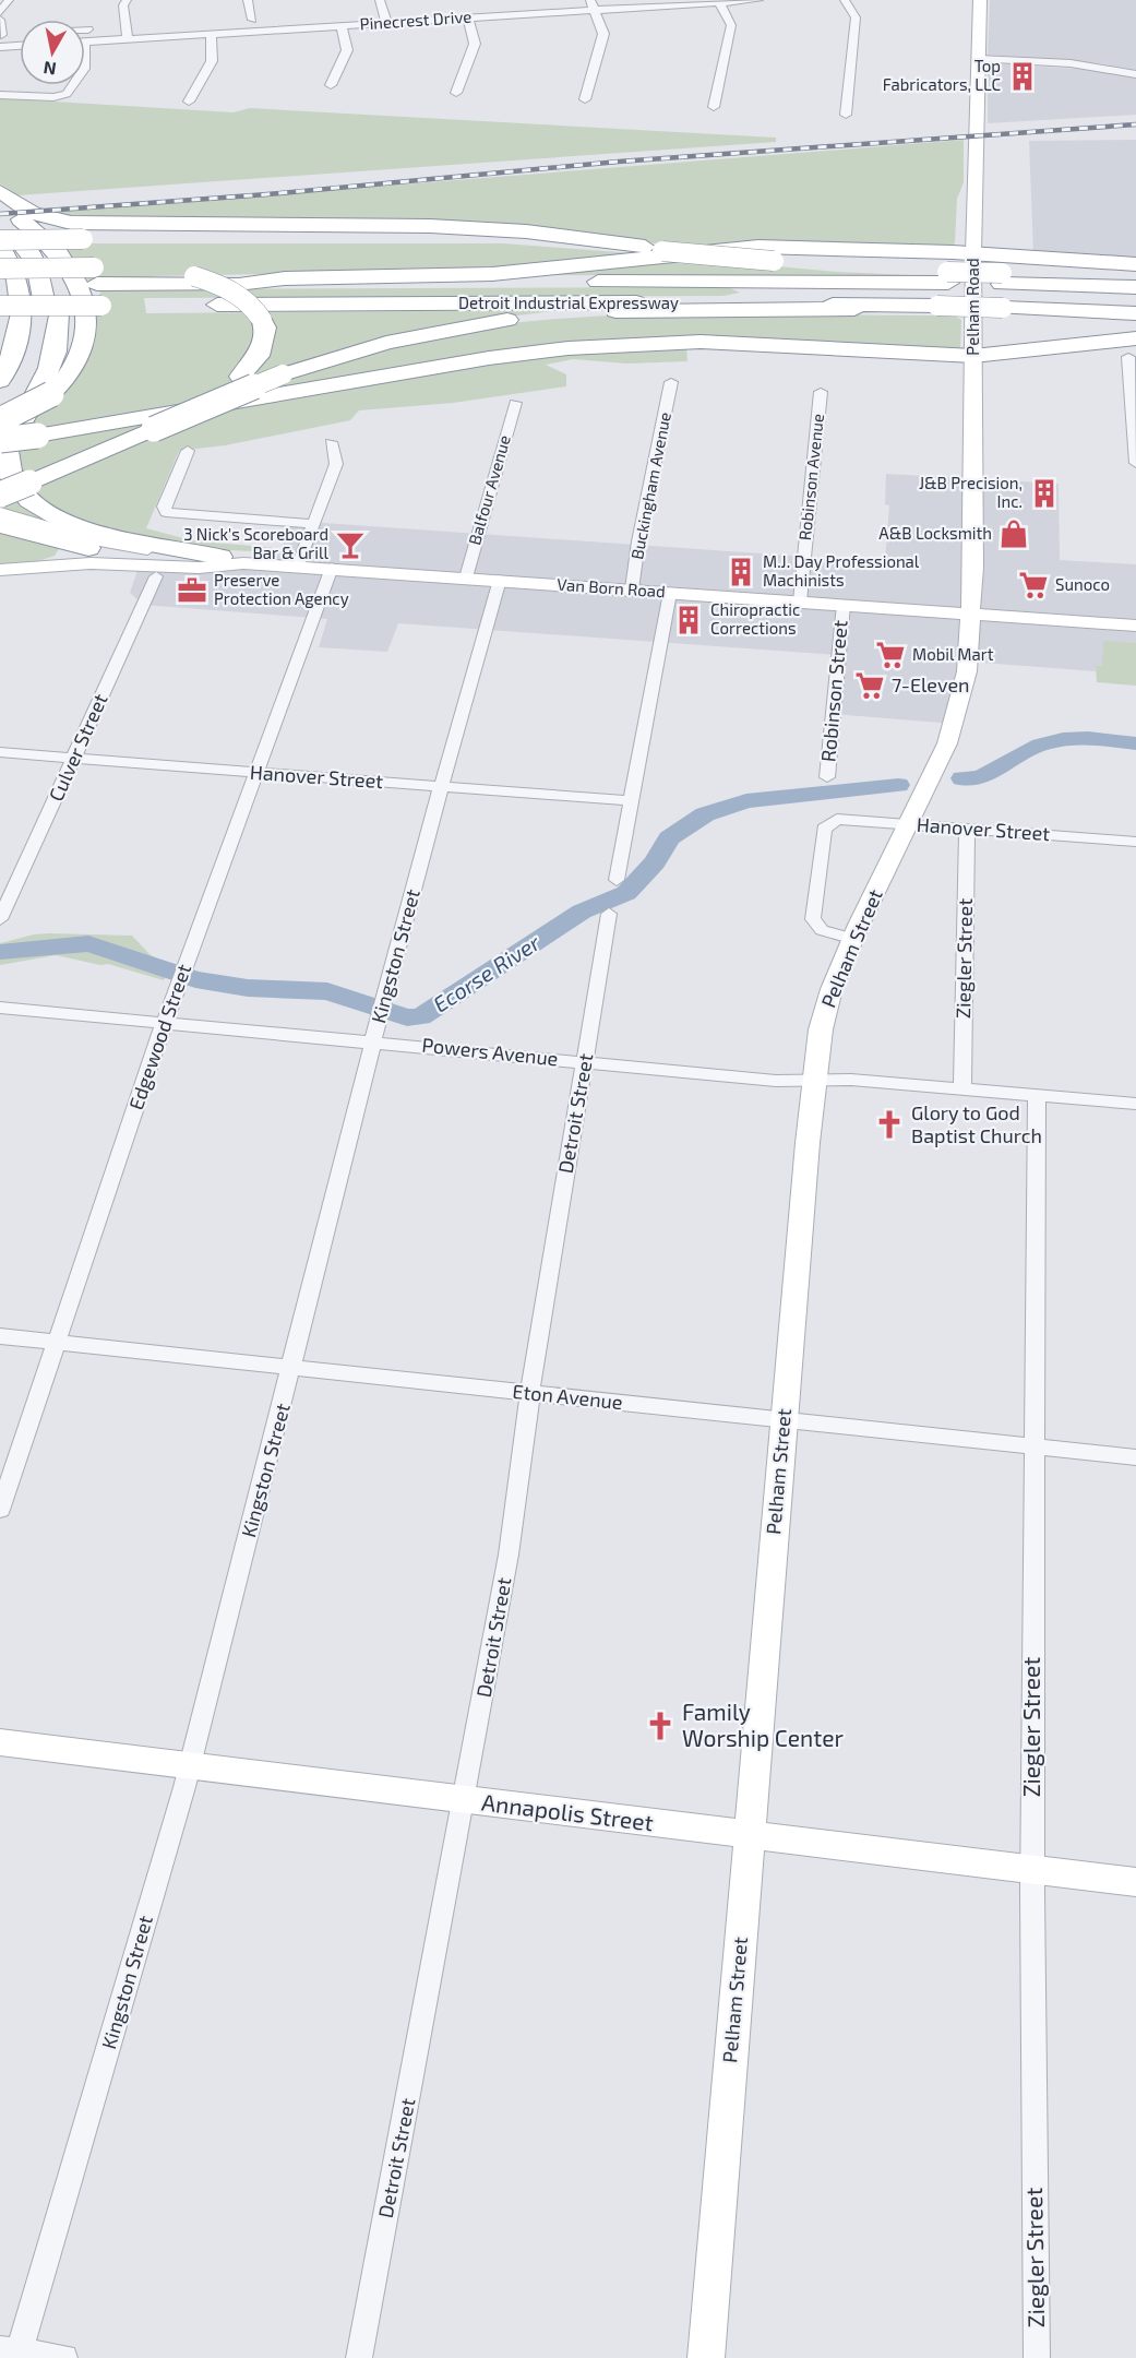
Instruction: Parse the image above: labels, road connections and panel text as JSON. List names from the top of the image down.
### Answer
{
  "streets": {
    "highway": ["Detroit Industrial Expressway"],
    "main road": [
      "Pelham Road",
      "Van Born Road",
      "Pelham Street",
      "Annapolis Street"
    ],
    "street": [
      "Pinecrest Drive",
      "Robinson Avenue",
      "Buckingham Avenue",
      "Balfour Avenue",
      "Robinson Street",
      "Culver Street",
      "Hanover Street",
      "Kingston Street",
      "Ziegler Street",
      "Edgewood Street",
      "Powers Avenue",
      "Detroit Street",
      "Eton Avenue"
    ]
  },
  "crossings": [
    ["Pelham Road", "Van Born Road"],
    ["Pelham Road", "Pelham Street"],
    ["Robinson Avenue", "Van Born Road"],
    ["Buckingham Avenue", "Van Born Road"],
    ["Balfour Avenue", "Van Born Road"],
    ["Van Born Road", "Robinson Street"],
    ["Van Born Road", "Pelham Street"],
    ["Van Born Road", "Kingston Street"],
    ["Van Born Road", "Edgewood Street"],
    ["Culver Street", "Hanover Street"],
    ["Hanover Street", "Pelham Street"],
    ["Hanover Street", "Kingston Street"],
    ["Hanover Street", "Ziegler Street"],
    ["Hanover Street", "Edgewood Street"],
    ["Pelham Street", "Powers Avenue"],
    ["Pelham Street", "Eton Avenue"],
    ["Pelham Street", "Annapolis Street"],
    ["Kingston Street", "Powers Avenue"],
    ["Kingston Street", "Eton Avenue"],
    ["Kingston Street", "Annapolis Street"],
    ["Ziegler Street", "Powers Avenue"],
    ["Ziegler Street", "Eton Avenue"],
    ["Ziegler Street", "Annapolis Street"],
    ["Edgewood Street", "Powers Avenue"],
    ["Edgewood Street", "Eton Avenue"],
    ["Powers Avenue", "Detroit Street"],
    ["Detroit Street", "Eton Avenue"],
    ["Detroit Street", "Annapolis Street"]
  ],
  "water": ["Ecorse River"],
  "places": {
    "building": [
      "Top Fabricators, LLC",
      "J&B Precision, Inc.",
      "M.J. Day Professional Machinists",
      "Chiropractic Corrections"
    ],
    "shop": ["A&B Locksmith"],
    "bar": ["3 Nick's Scoreboard Bar & Grill"],
    "supermarket": ["Sunoco", "Mobil Mart", "7-Eleven"],
    "office": ["Preserve Protection Agency"],
    "church": ["Glory to God Baptist Church", "Family Worship Center"]
  },
  "north": "bottom"
}
